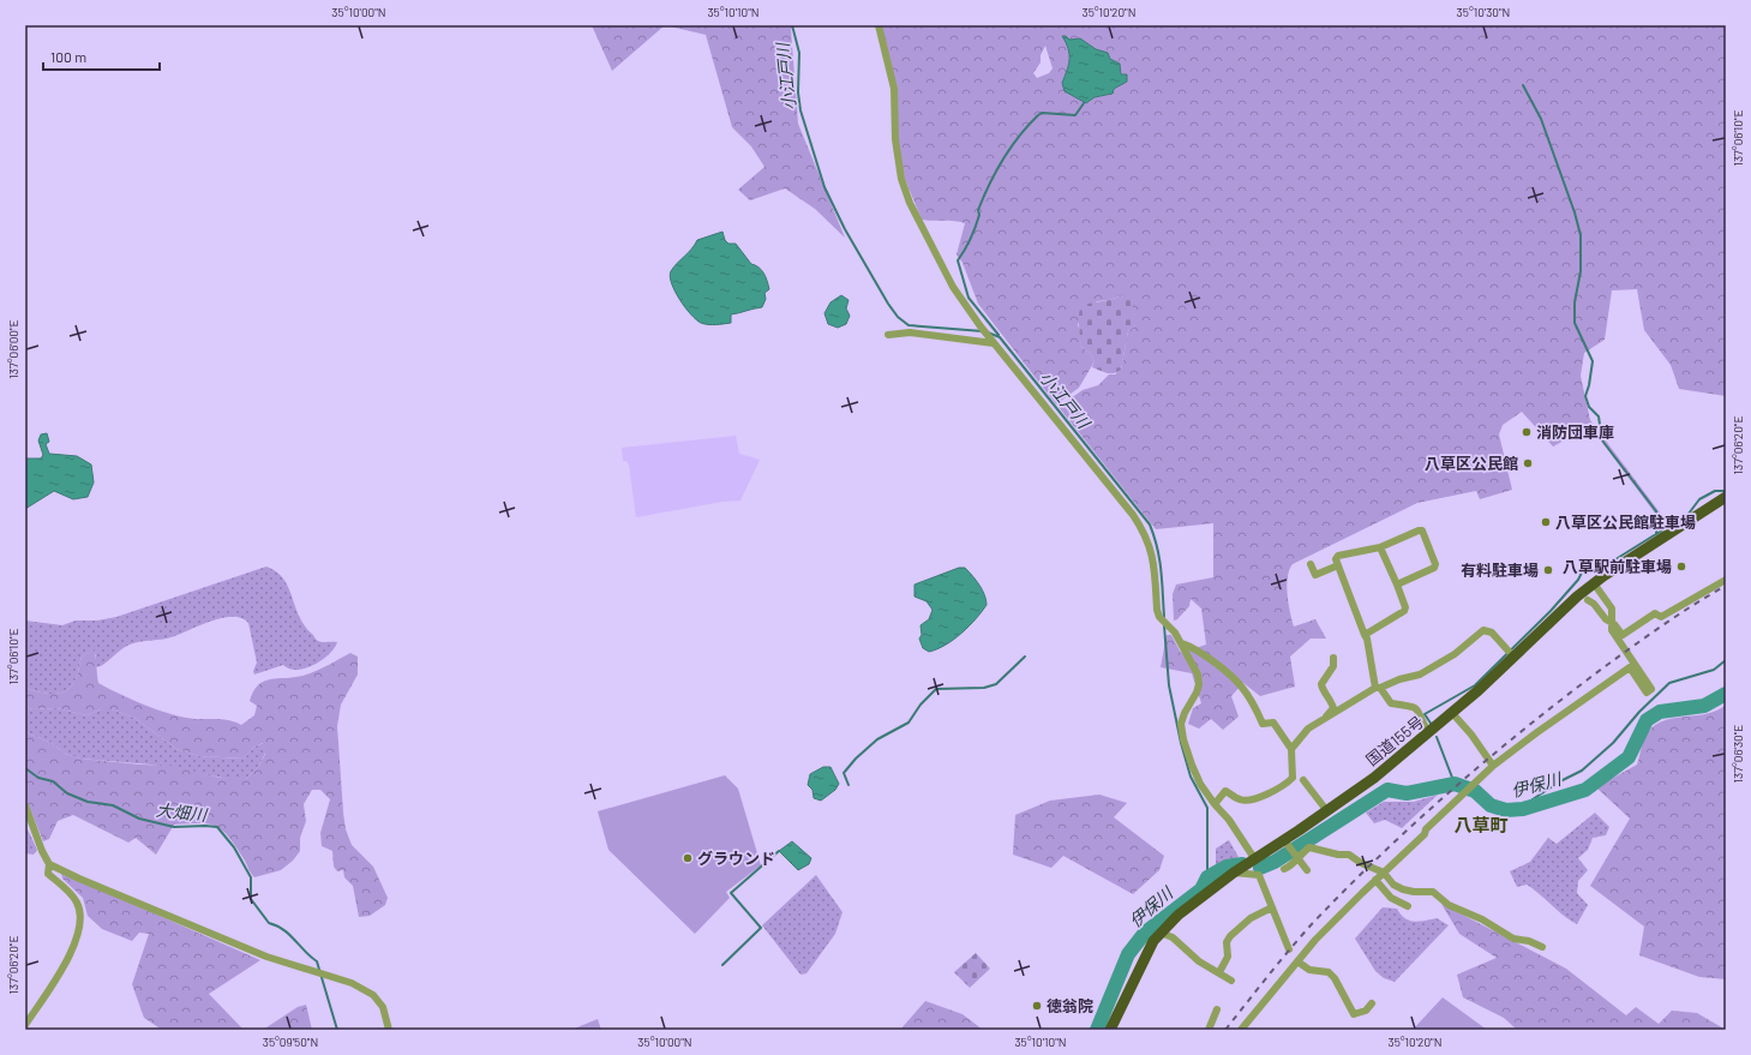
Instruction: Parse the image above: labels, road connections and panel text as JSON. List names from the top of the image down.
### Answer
{
  "streets": {
    "highway": ["国道155号"]
  },
  "districts": ["八草町"],
  "water": ["小江戸川", "伊保川", "大畑川"],
  "places": [
    "消防団車庫",
    "八草区公民館",
    "八草区公民館駐車場",
    "八草駅前駐車場",
    "有料駐車場",
    "グラウンド",
    "徳翁院"
  ],
  "scale_bar": "100 m",
  "coordinates": [
    "35°10'00\"N",
    "35°10'10\"N",
    "35°10'20\"N",
    "35°10'30\"N",
    "137°06'10\"E",
    "137°06'00\"E",
    "137°06'20\"E",
    "137°06'30\"E",
    "35°09'50\"N"
  ]
}
